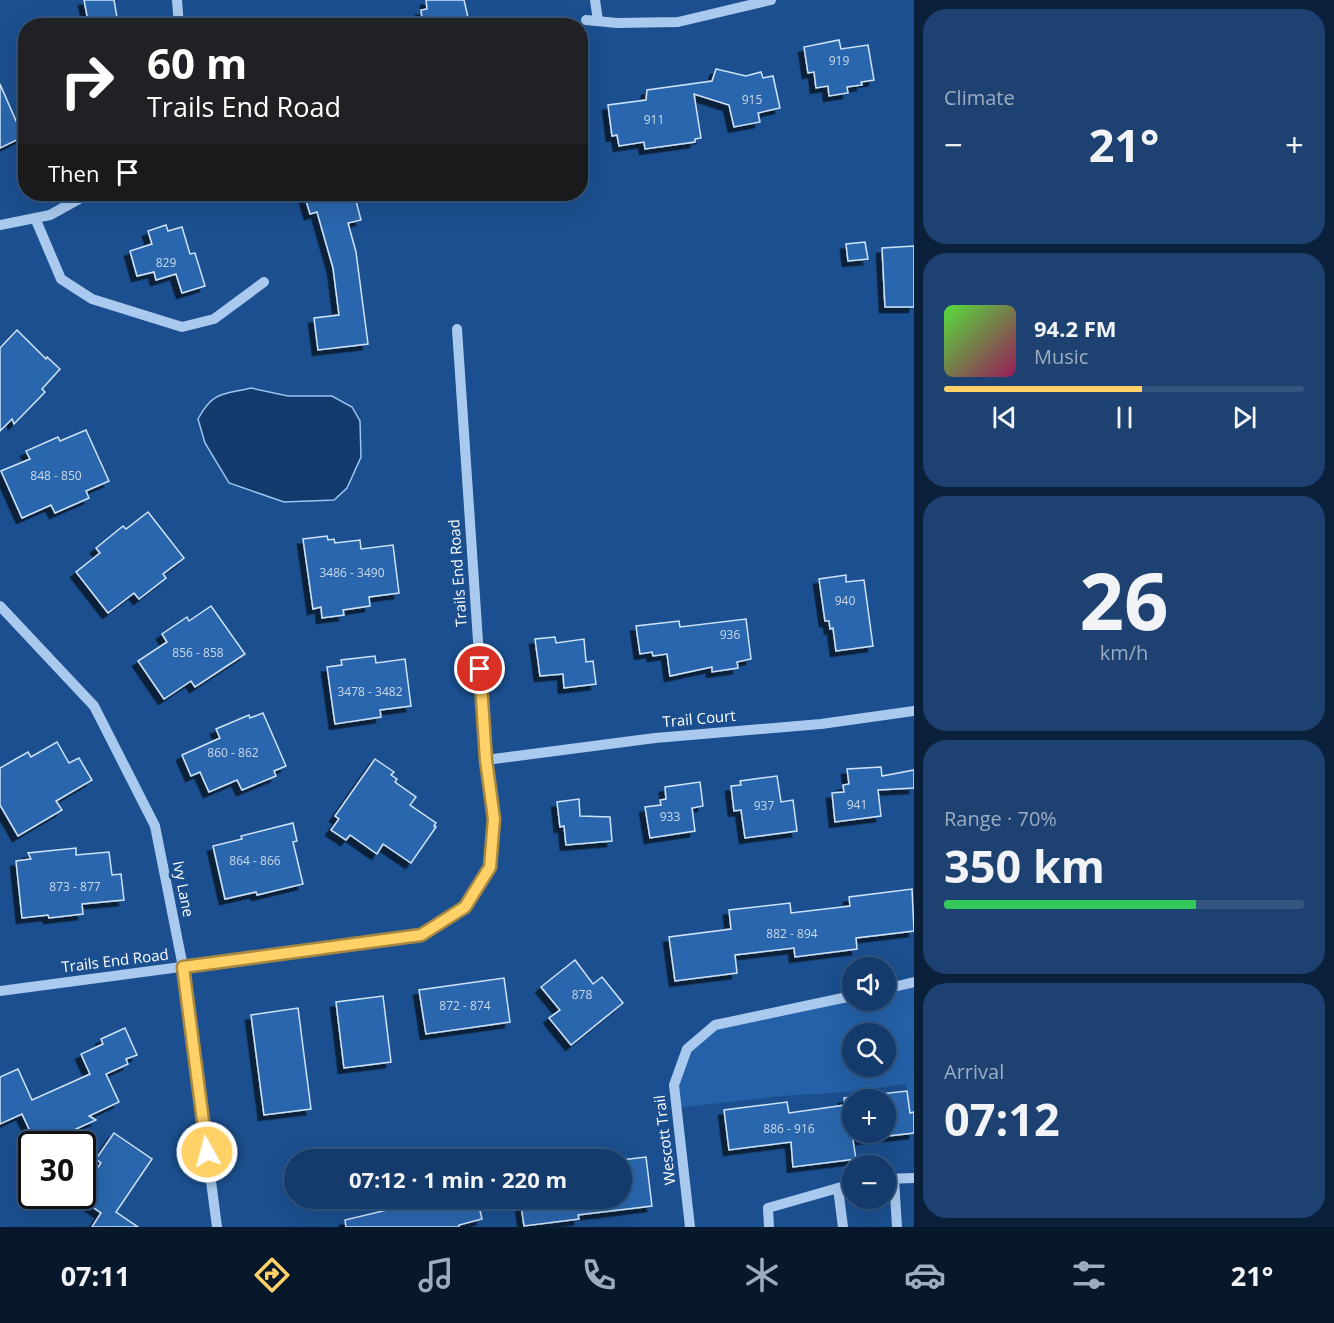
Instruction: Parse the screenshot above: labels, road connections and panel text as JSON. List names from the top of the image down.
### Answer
{
  "streets": {
    "street": [
      "Trails End Road",
      "Trail Court",
      "Ivy Lane",
      "Wescott Trail"
    ]
  },
  "crossings": [
    ["Trails End Road", "Trail Court"],
    ["Trails End Road", "Ivy Lane"]
  ],
  "house_numbers": [
    "919",
    "915",
    "911",
    "829",
    "848 - 850",
    "3486 - 3490",
    "940",
    "936",
    "856 - 858",
    "3478 - 3482",
    "860 - 862",
    "941",
    "937",
    "933",
    "864 - 866",
    "873 - 877",
    "882 - 894",
    "878",
    "872 - 874",
    "886 - 916"
  ],
  "page": {
    "tile": [
      "Climate",
      ["26", "km/h"],
      ["Range · 70%", "350 km"],
      ["Arrival", "07:12"]
    ],
    "turn": ["60 m", "Trails End Road"],
    "heat": ["−", "21°", "+"],
    "then": "Then",
    "song": ["94.2 FM", "Music"],
    "map_buttons": ["+", "−"],
    "limit": "30",
    "trip": "07:12 · 1 min · 220 m",
    "tabs": ["07:11", "21°"]
  }
}
